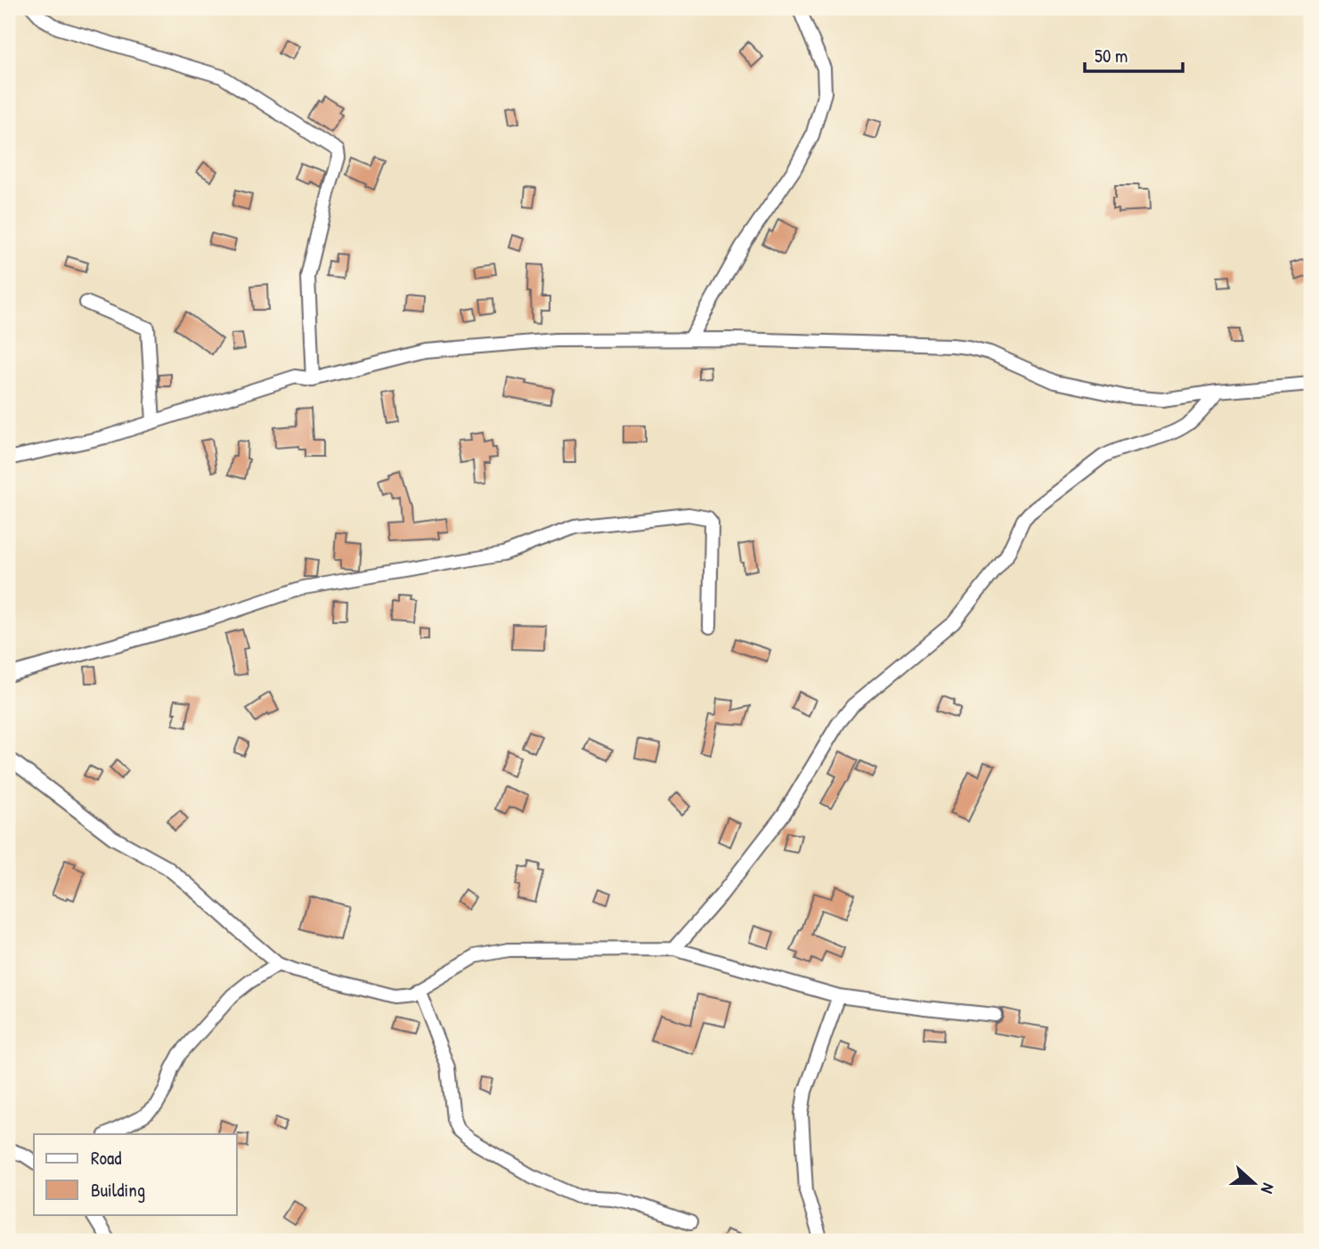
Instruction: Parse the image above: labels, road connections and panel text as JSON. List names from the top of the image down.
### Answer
{
  "legend": ["Road", "Building"],
  "scale_bar": "50 m",
  "north": "right"
}
